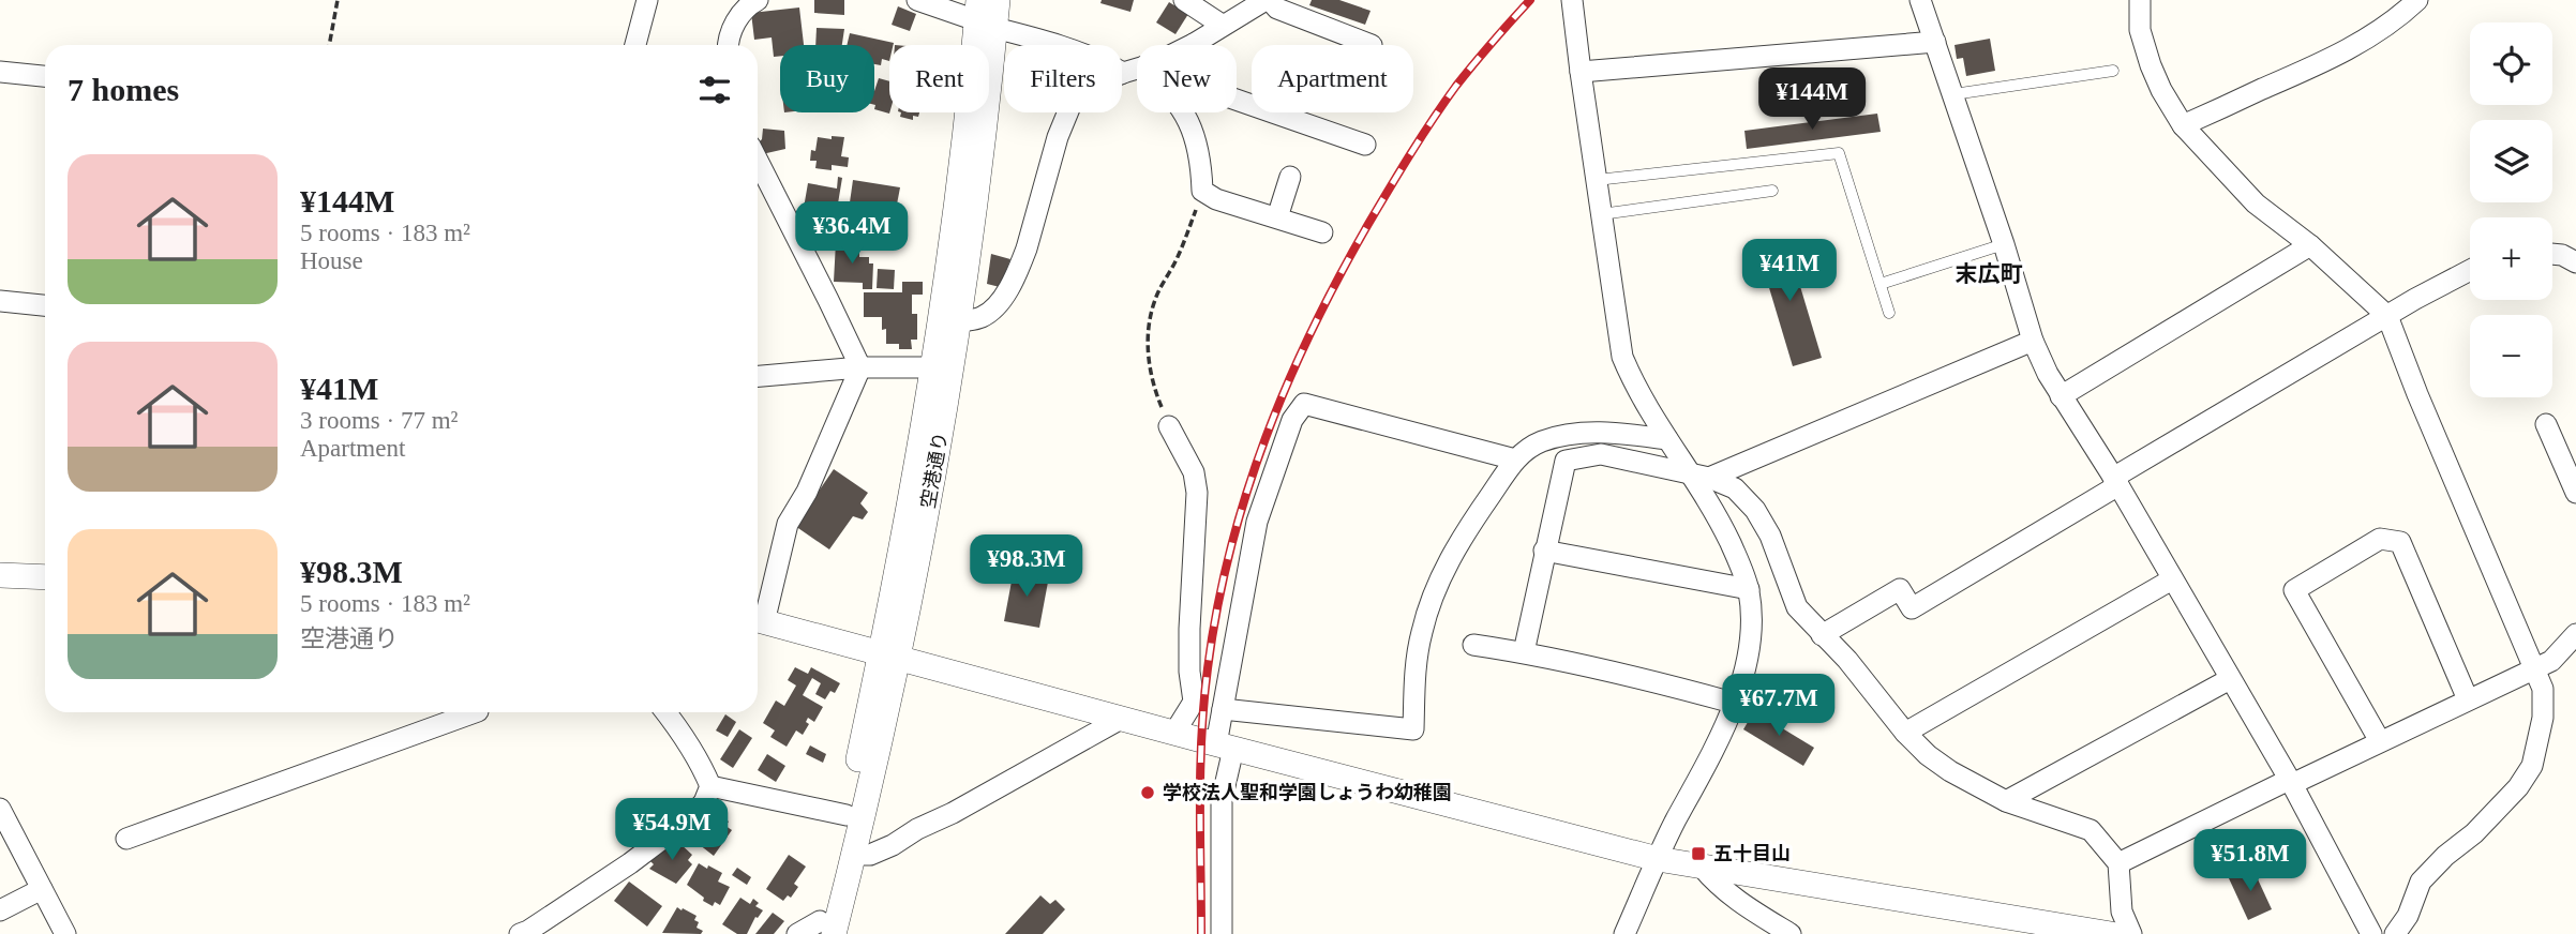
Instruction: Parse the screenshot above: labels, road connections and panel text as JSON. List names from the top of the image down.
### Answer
{
  "streets": {
    "street": ["空港通り"]
  },
  "districts": ["末広町"],
  "places": {
    "other": ["学校法人聖和学園しょうわ幼稚園"],
    "transit": ["五十目山"]
  },
  "page": {
    "map_buttons": ["+", "−"],
    "chip": [
      "Buy",
      "Rent",
      "Filters",
      "New",
      "Apartment"
    ],
    "heading": "7 homes",
    "price": [
      "¥144M",
      "¥36.4M",
      "¥41M",
      "¥98.3M",
      "¥67.7M",
      "¥54.9M",
      "¥51.8M"
    ],
    "list": [
      {
        "name": "¥144M",
        "note": "5 rooms · 183 m² · House"
      },
      {
        "name": "¥41M",
        "note": "3 rooms · 77 m² · Apartment"
      },
      {
        "name": "¥98.3M",
        "note": "5 rooms · 183 m² · 空港通り"
      }
    ]
  }
}
